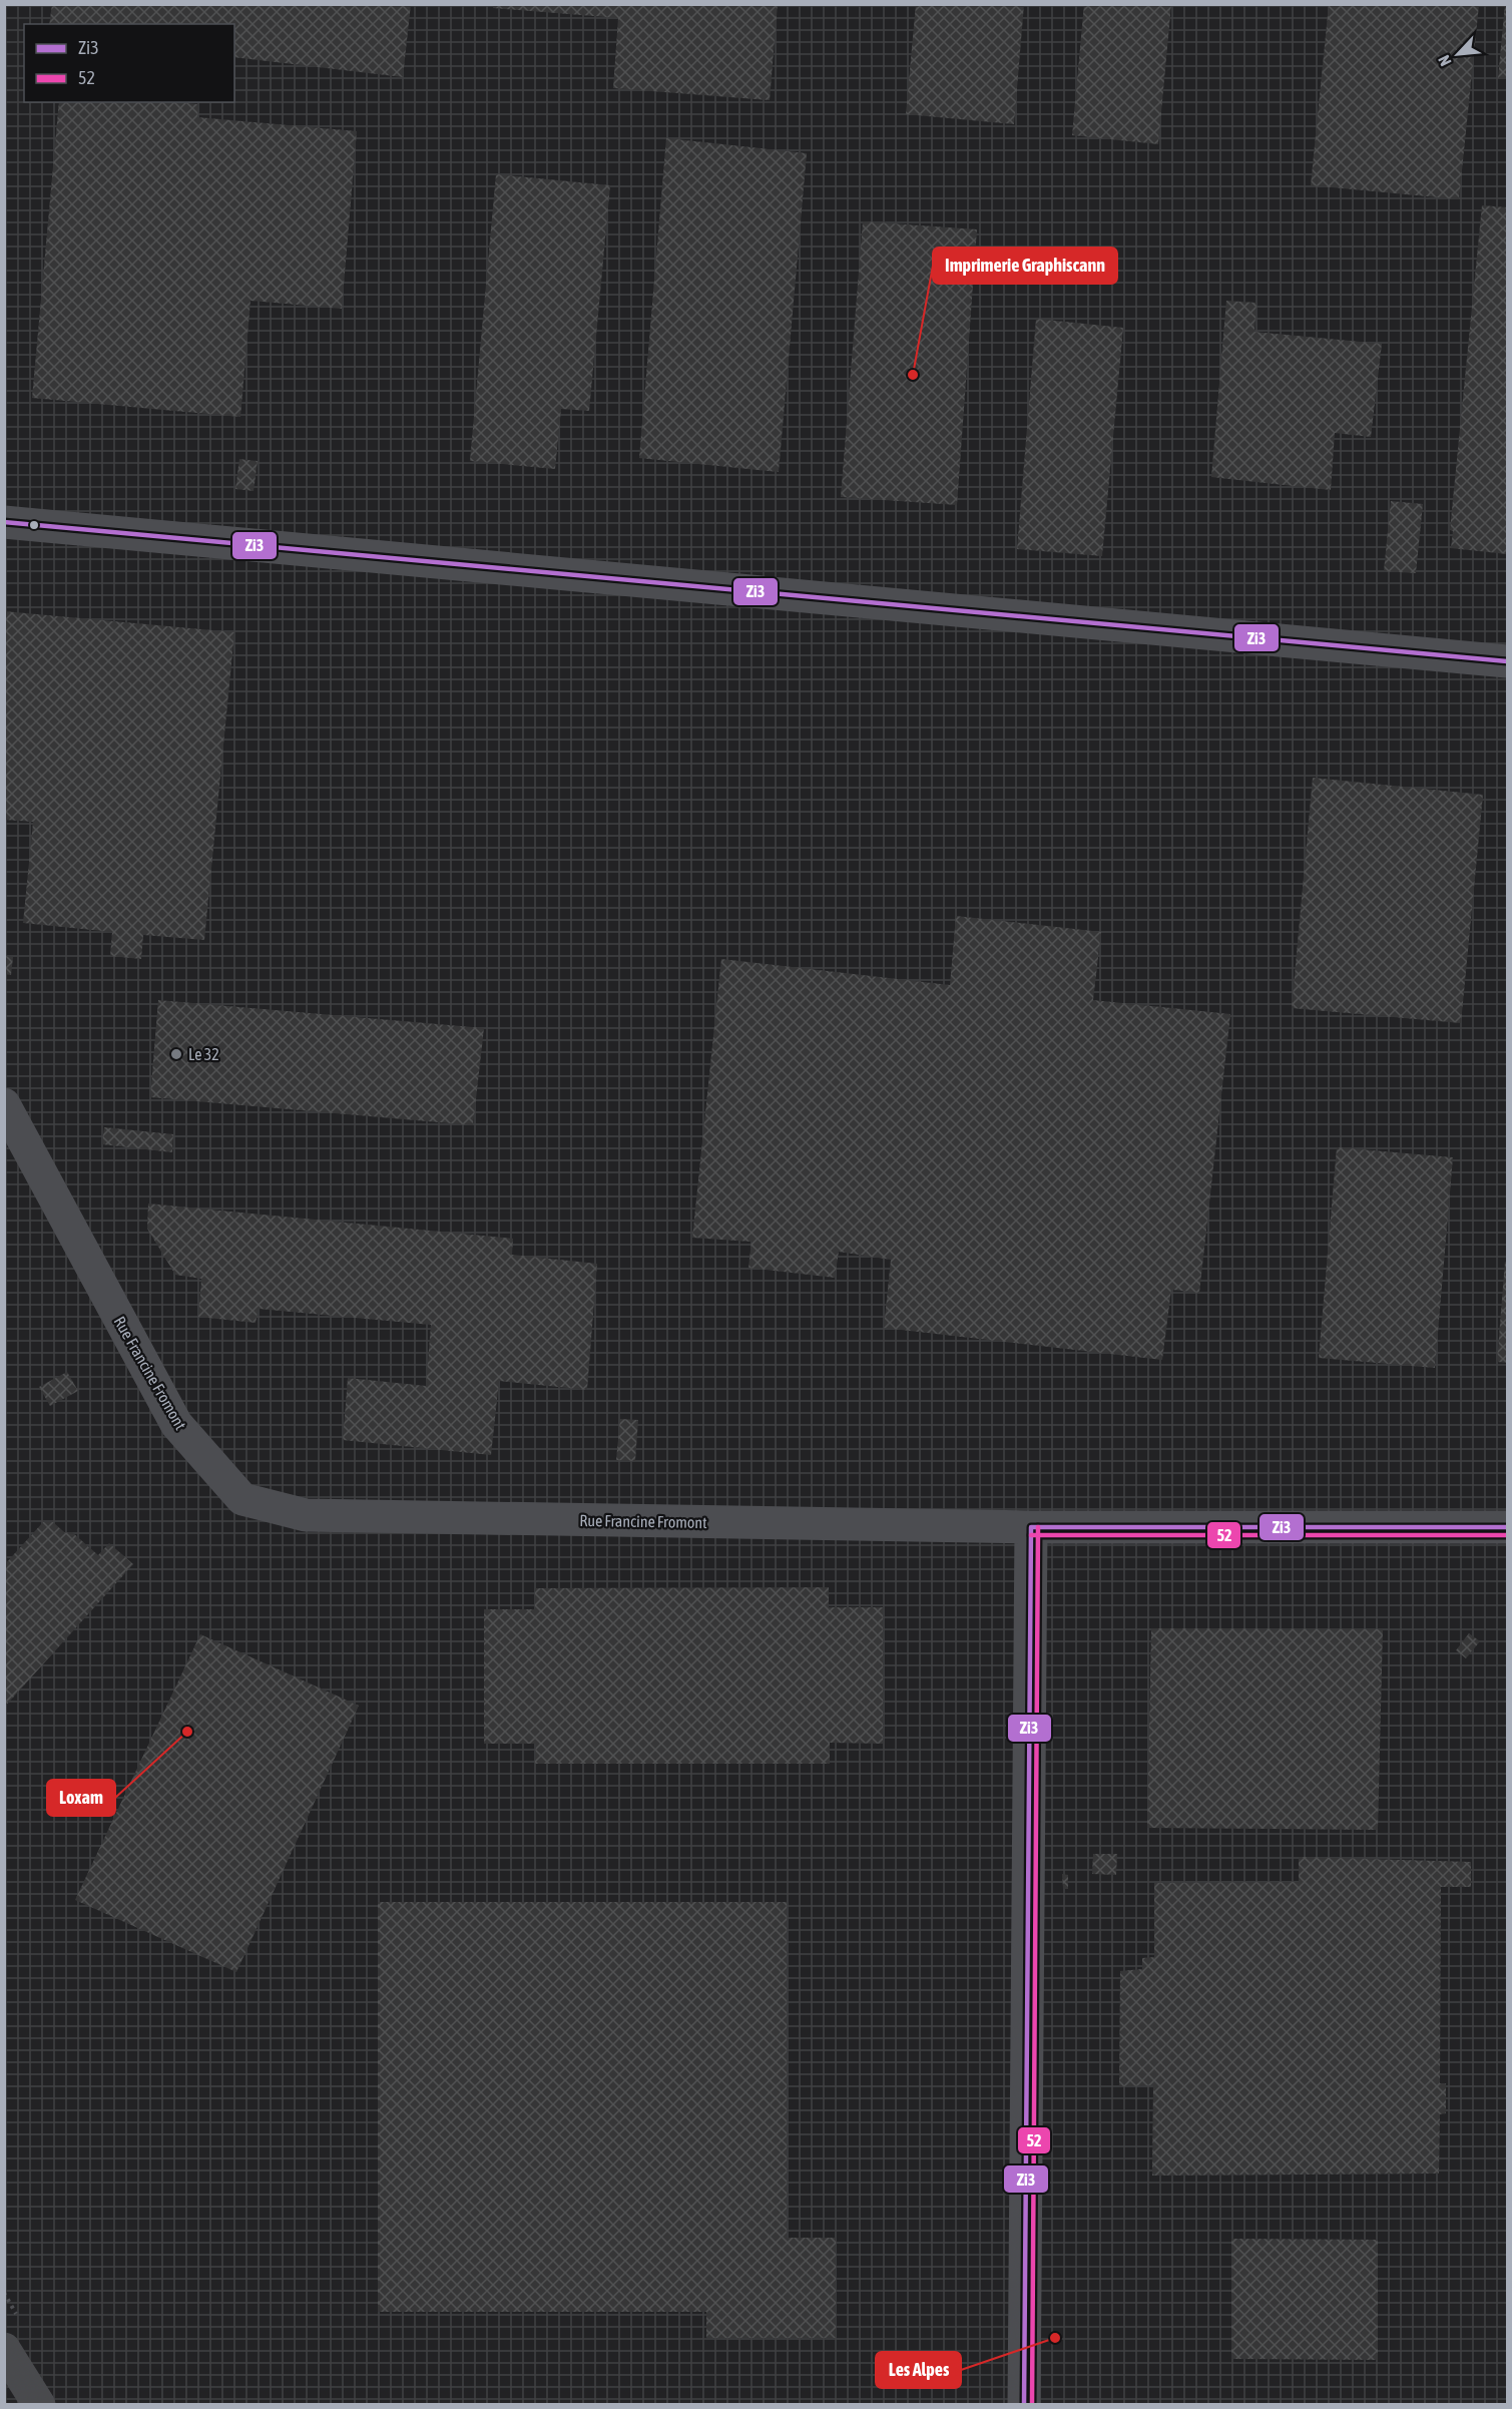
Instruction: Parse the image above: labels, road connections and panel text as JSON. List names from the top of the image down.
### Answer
{
  "streets": {
    "street": ["Rue Francine Fromont"]
  },
  "places": [
    "Imprimerie Graphiscann",
    "Le 32",
    "Loxam",
    "Les Alpes"
  ],
  "lines": ["transit line Zi3", "transit line 52"],
  "legend": ["Zi3", "52"],
  "north": "bottom left"
}
